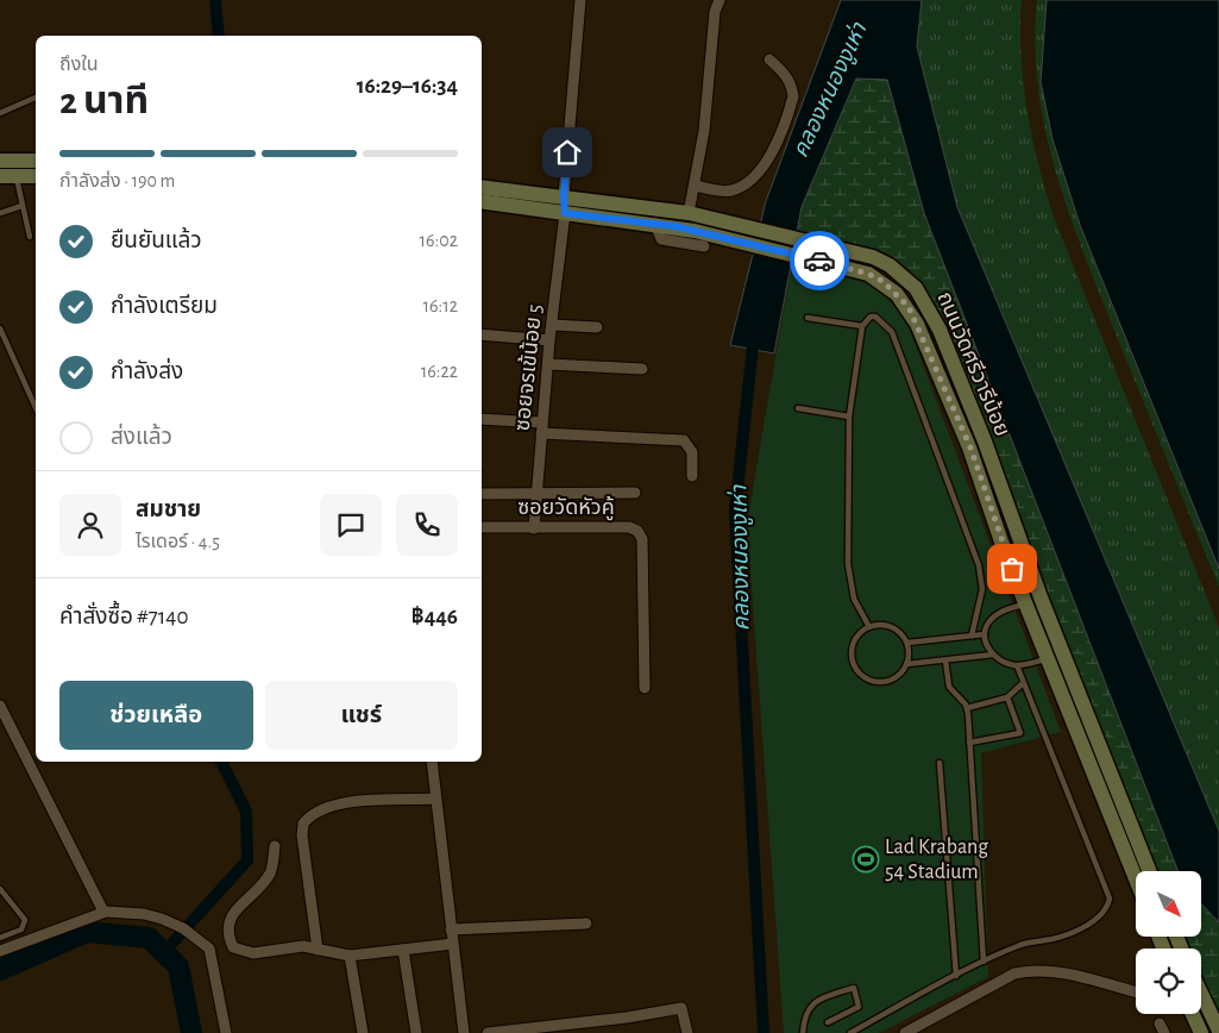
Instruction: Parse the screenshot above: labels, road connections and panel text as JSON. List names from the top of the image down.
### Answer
{
  "streets": {
    "main road": ["ถนนวัดศรีวารีน้อย"],
    "street": ["ซอยจรเข้น้อย 5", "ซอยวัดหัวคู้"]
  },
  "crossings": [
    ["ถนนวัดศรีวารีน้อย", "ซอยจรเข้น้อย 5"],
    ["ซอยจรเข้น้อย 5", "ซอยวัดหัวคู้"]
  ],
  "water": ["คลองหนองงูเห่า"],
  "places": {
    "sports": ["Lad Krabang 54 Stadium"]
  },
  "north": "bottom right",
  "page": {
    "heading": ["2 นาที", "ถึงใน", "16:29–16:34"],
    "panel": [
      "สมชาย",
      "ไรเดอร์ · 4.5",
      "คำสั่งซื้อ #7140",
      "฿446"
    ],
    "bar": "กำลังส่ง · 190 m",
    "list": [
      ["ยืนยันแล้ว", "16:02"],
      ["กำลังเตรียม", "16:12"],
      ["กำลังส่ง", "16:22"],
      "ส่งแล้ว"
    ],
    "buttons": ["ช่วยเหลือ", "แชร์"]
  }
}
